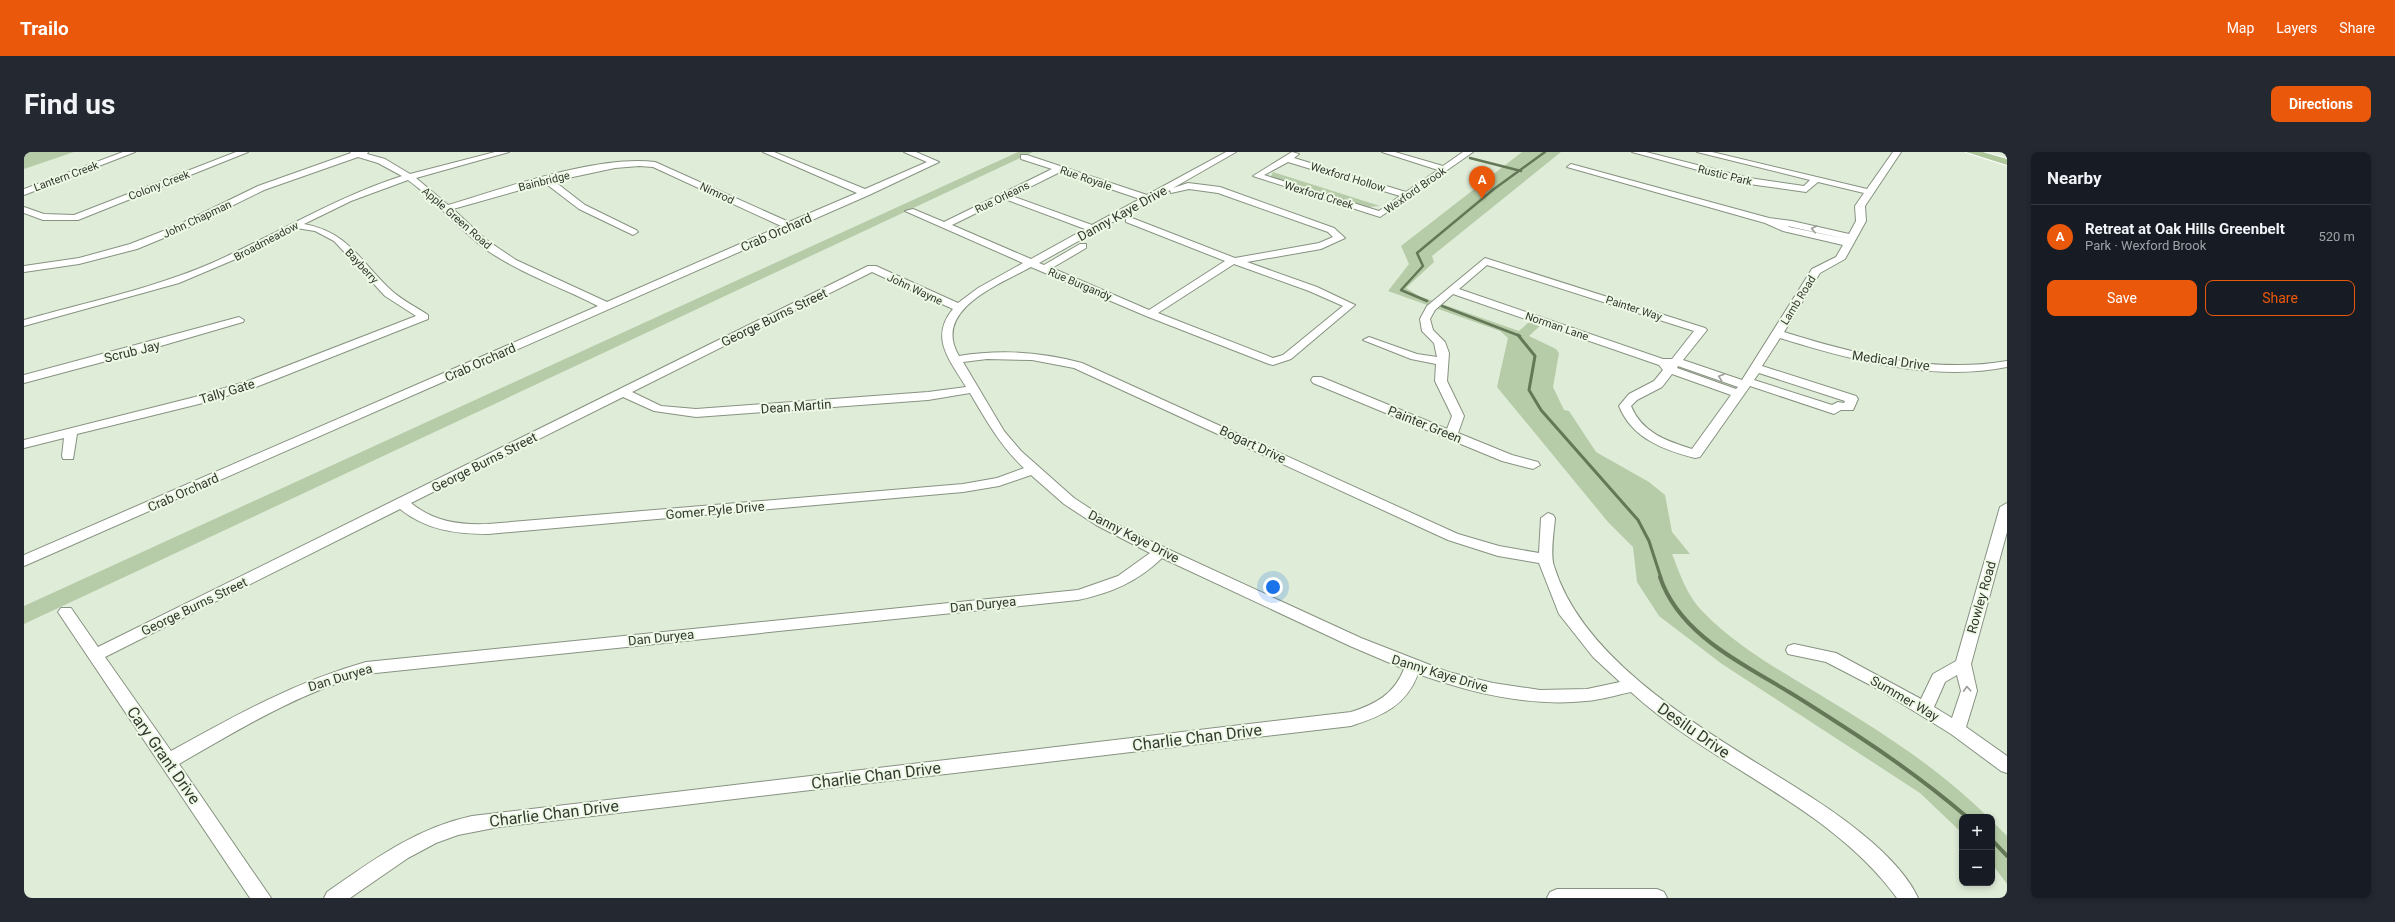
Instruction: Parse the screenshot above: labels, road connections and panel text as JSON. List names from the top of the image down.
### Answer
{
  "streets": {
    "street": [
      "Rustic Park",
      "Lantern Creek",
      "Wexford Hollow",
      "Rue Royale",
      "Bainbridge",
      "Colony Creek",
      "Wexford Brook",
      "Nimrod",
      "Wexford Creek",
      "Rue Orleans",
      "Danny Kaye Drive",
      "Apple Green Road",
      "John Chapman",
      "Crab Orchard",
      "Broadmeadow",
      "Bayberry",
      "Rue Burgandy",
      "John Wayne",
      "Lamb Road",
      "Painter Way",
      "George Burns Street",
      "Norman Lane",
      "Scrub Jay",
      "Medical Drive",
      "Tally Gate",
      "Dean Martin",
      "Painter Green",
      "Bogart Drive",
      "Gomer Pyle Drive",
      "Rowley Road",
      "Dan Duryea",
      "Summer Way",
      "Desilu Drive",
      "Charlie Chan Drive",
      "Cary Grant Drive"
    ]
  },
  "crossings": [
    ["Rustic Park", "Lamb Road"],
    ["Wexford Hollow", "Wexford Brook"],
    ["Wexford Hollow", "Wexford Creek"],
    ["Rue Royale", "Rue Orleans"],
    ["Rue Royale", "Danny Kaye Drive"],
    ["Bainbridge", "Nimrod"],
    ["Bainbridge", "Apple Green Road"],
    ["Wexford Brook", "Wexford Creek"],
    ["Nimrod", "Crab Orchard"],
    ["Rue Orleans", "Rue Burgandy"],
    ["Danny Kaye Drive", "Rue Burgandy"],
    ["Danny Kaye Drive", "John Wayne"],
    ["Danny Kaye Drive", "Dean Martin"],
    ["Danny Kaye Drive", "Bogart Drive"],
    ["Danny Kaye Drive", "Gomer Pyle Drive"],
    ["Danny Kaye Drive", "Dan Duryea"],
    ["Danny Kaye Drive", "Desilu Drive"],
    ["Danny Kaye Drive", "Charlie Chan Drive"],
    ["Apple Green Road", "John Chapman"],
    ["Apple Green Road", "Crab Orchard"],
    ["Apple Green Road", "Broadmeadow"],
    ["Broadmeadow", "Bayberry"],
    ["Bayberry", "Tally Gate"],
    ["John Wayne", "George Burns Street"],
    ["Lamb Road", "Painter Way"],
    ["Lamb Road", "Norman Lane"],
    ["Lamb Road", "Medical Drive"],
    ["Painter Way", "Norman Lane"],
    ["Painter Way", "Painter Green"],
    ["George Burns Street", "Dean Martin"],
    ["George Burns Street", "Gomer Pyle Drive"],
    ["George Burns Street", "Cary Grant Drive"],
    ["Bogart Drive", "Desilu Drive"],
    ["Rowley Road", "Summer Way"],
    ["Dan Duryea", "Cary Grant Drive"]
  ],
  "page": {
    "header": "Trailo",
    "nav": ["Map", "Layers", "Share"],
    "buttons": [
      "Directions",
      ["Save", "Share"]
    ],
    "title": "Find us",
    "heading": "Nearby",
    "pins": "A",
    "list": [
      {
        "mark": "A",
        "name": "Retreat at Oak Hills Greenbelt",
        "note": "Park · Wexford Brook",
        "value": "520 m"
      }
    ],
    "map_buttons": ["+", "−"]
  }
}
